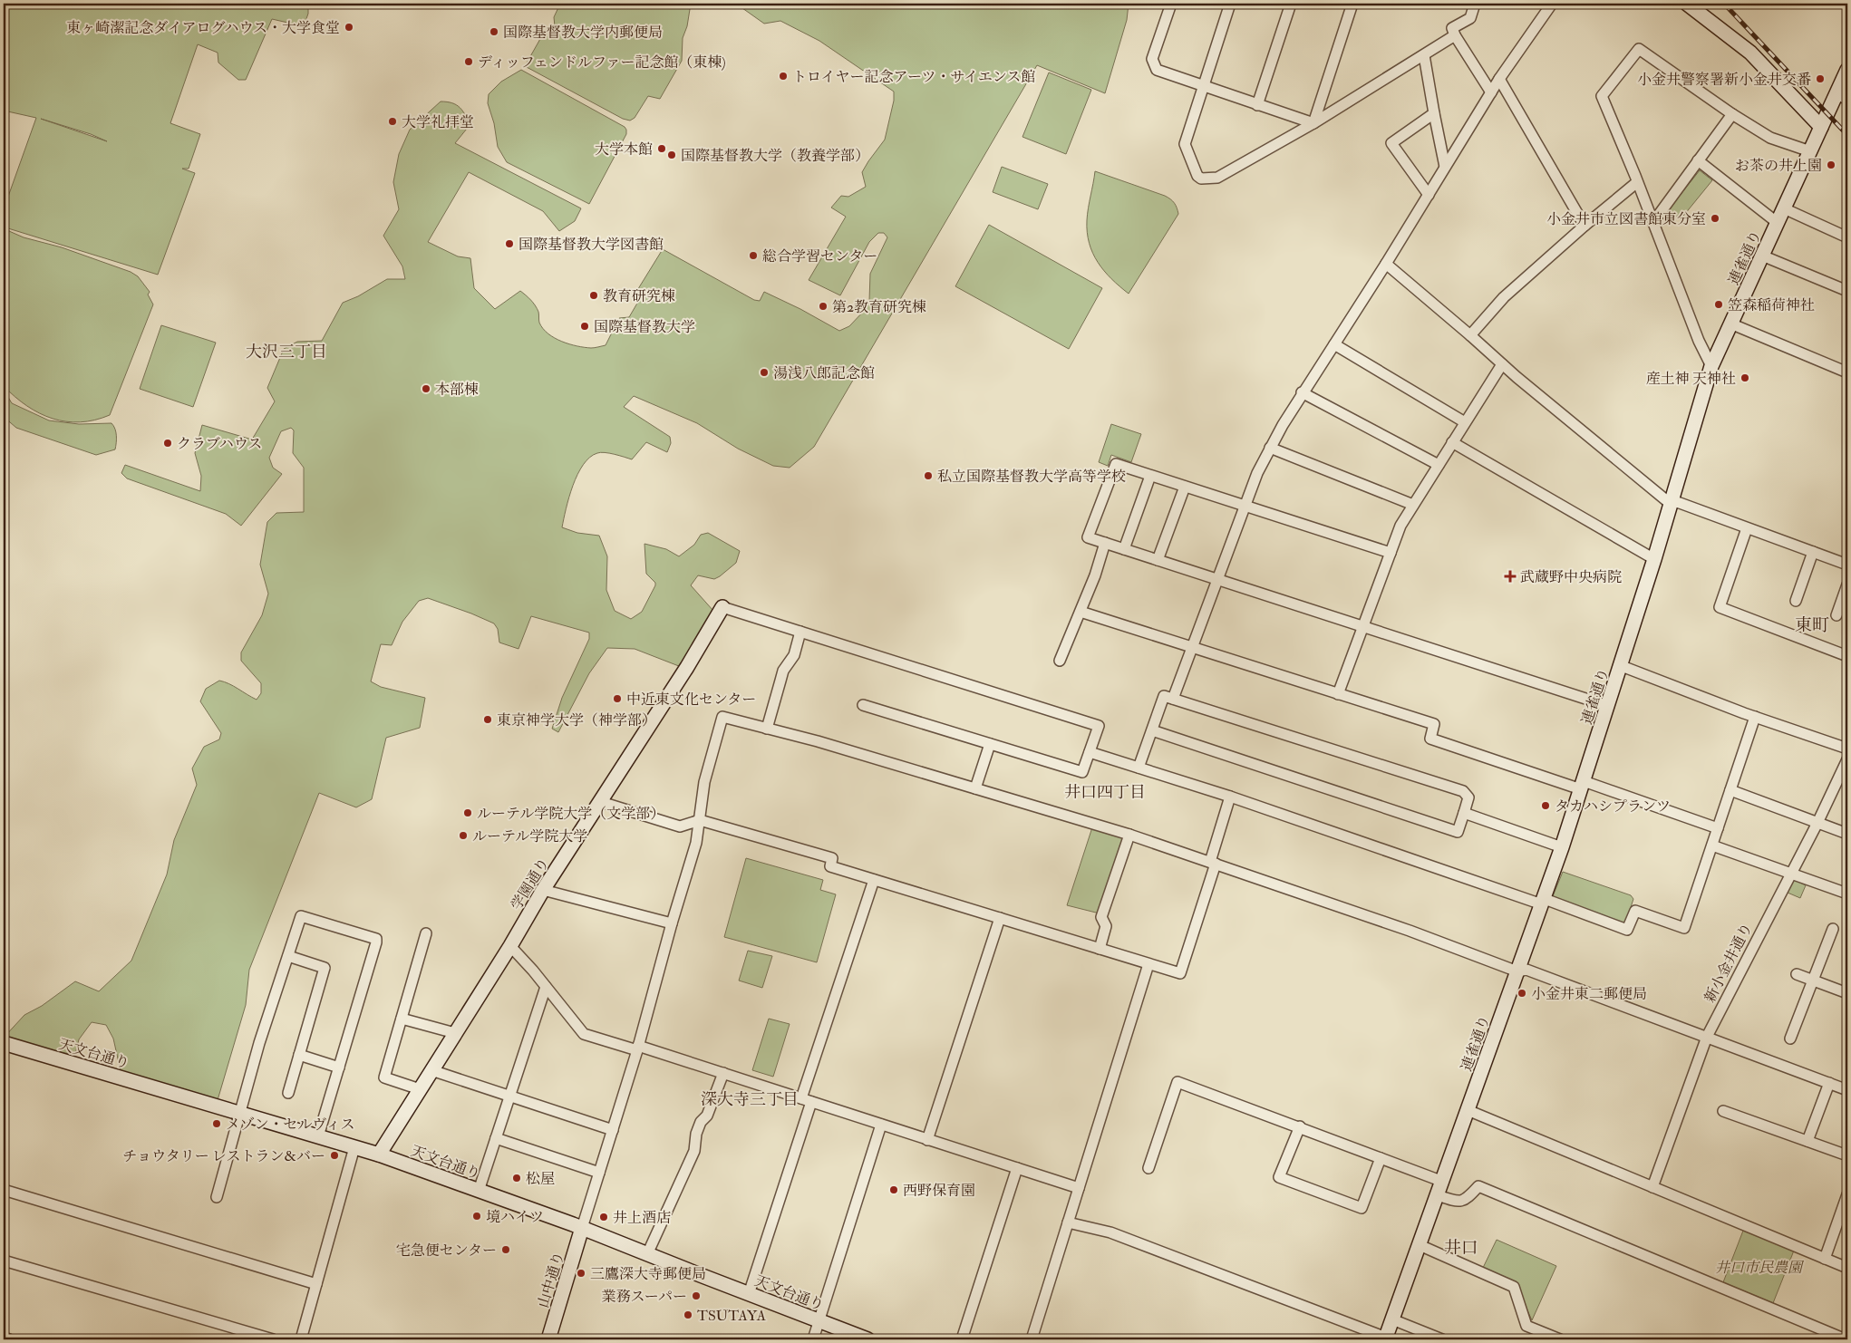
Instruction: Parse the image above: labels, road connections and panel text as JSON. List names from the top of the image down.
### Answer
{
  "streets": {
    "main road": [
      "連雀通り",
      "学園通り",
      "天文台通り",
      "山中通り"
    ],
    "street": ["新小金井通り"]
  },
  "crossings": [
    ["学園通り", "天文台通り"],
    ["天文台通り", "山中通り"]
  ],
  "districts": [
    "大沢三丁目",
    "東町",
    "井口四丁目",
    "深大寺三丁目",
    "井口"
  ],
  "parks": ["井口市民農園"],
  "places": {
    "other": [
      "東ヶ崎潔記念ダイアログハウス・大学食堂",
      "国際基督教大学内郵便局",
      "ディッフェンドルファー記念館（東棟)",
      "トロイヤー記念アーツ・サイエンス館",
      "小金井警察署新小金井交番",
      "大学礼拝堂",
      "大学本館",
      "国際基督教大学（教養学部）",
      "お茶の井上園",
      "小金井市立図書館東分室",
      "国際基督教大学図書館",
      "総合学習センター",
      "教育研究棟",
      "笠森稲荷神社",
      "第2教育研究棟",
      "国際基督教大学",
      "湯浅八郎記念館",
      "産土神 天神社",
      "本部棟",
      "クラブハウス",
      "私立国際基督教大学高等学校",
      "中近東文化センター",
      "東京神学大学（神学部）",
      "タカハシプランツ",
      "ルーテル学院大学（文学部）",
      "ルーテル学院大学",
      "小金井東二郵便局",
      "メゾン・セルヴィス",
      "チョウタリー レストラン&バー",
      "松屋",
      "西野保育園",
      "境ハイツ",
      "井上酒店",
      "宅急便センター",
      "三鷹深大寺郵便局",
      "業務スーパー",
      "TSUTAYA"
    ],
    "health": ["武蔵野中央病院"]
  }
}
